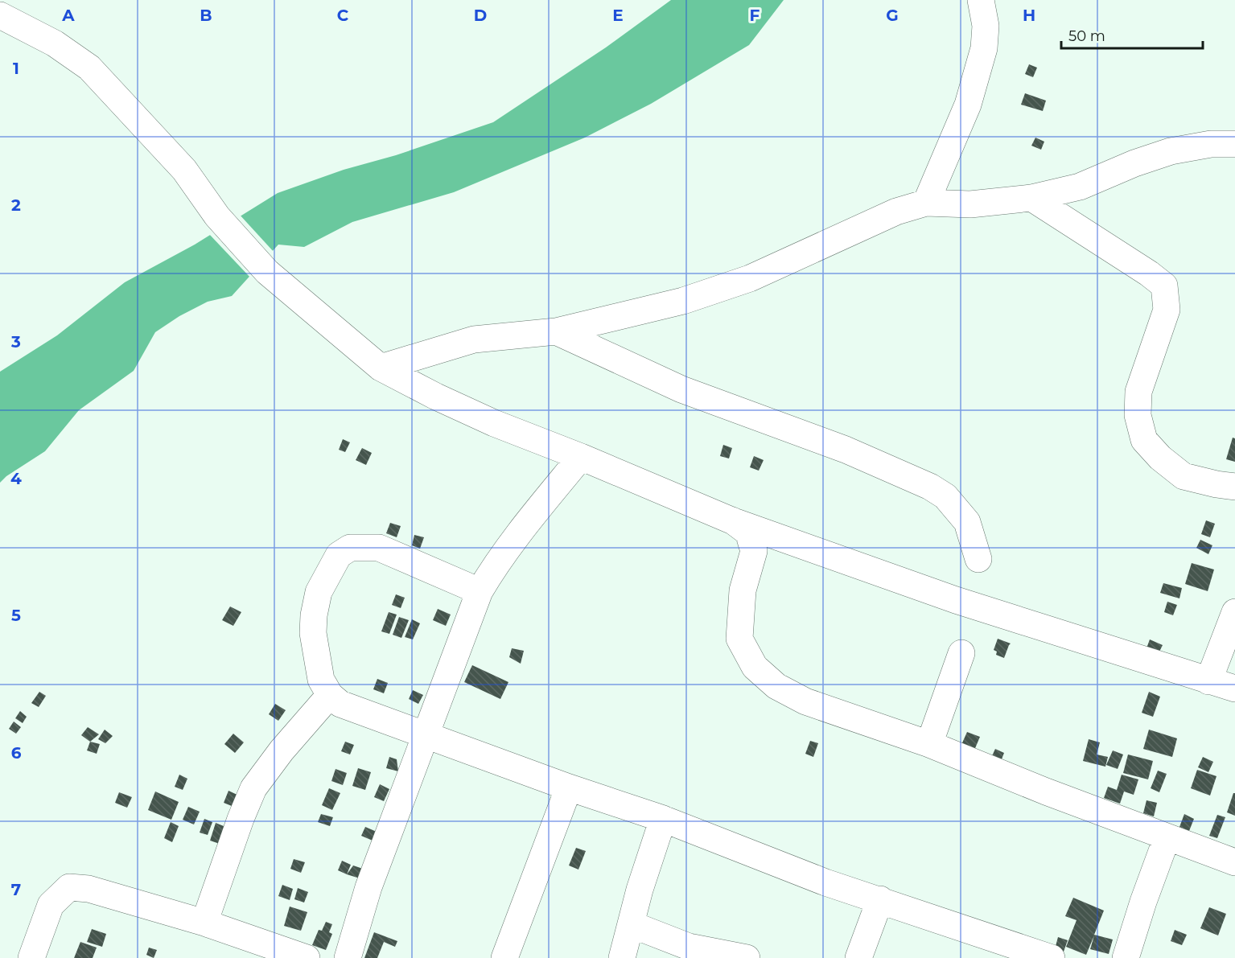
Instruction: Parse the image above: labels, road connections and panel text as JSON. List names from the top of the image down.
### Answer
{
  "scale_bar": "50 m",
  "grid": {
    "columns": [
      "A",
      "B",
      "C",
      "D",
      "E",
      "F",
      "G",
      "H"
    ],
    "rows": [
      "1",
      "2",
      "3",
      "4",
      "5",
      "6",
      "7"
    ]
  }
}
